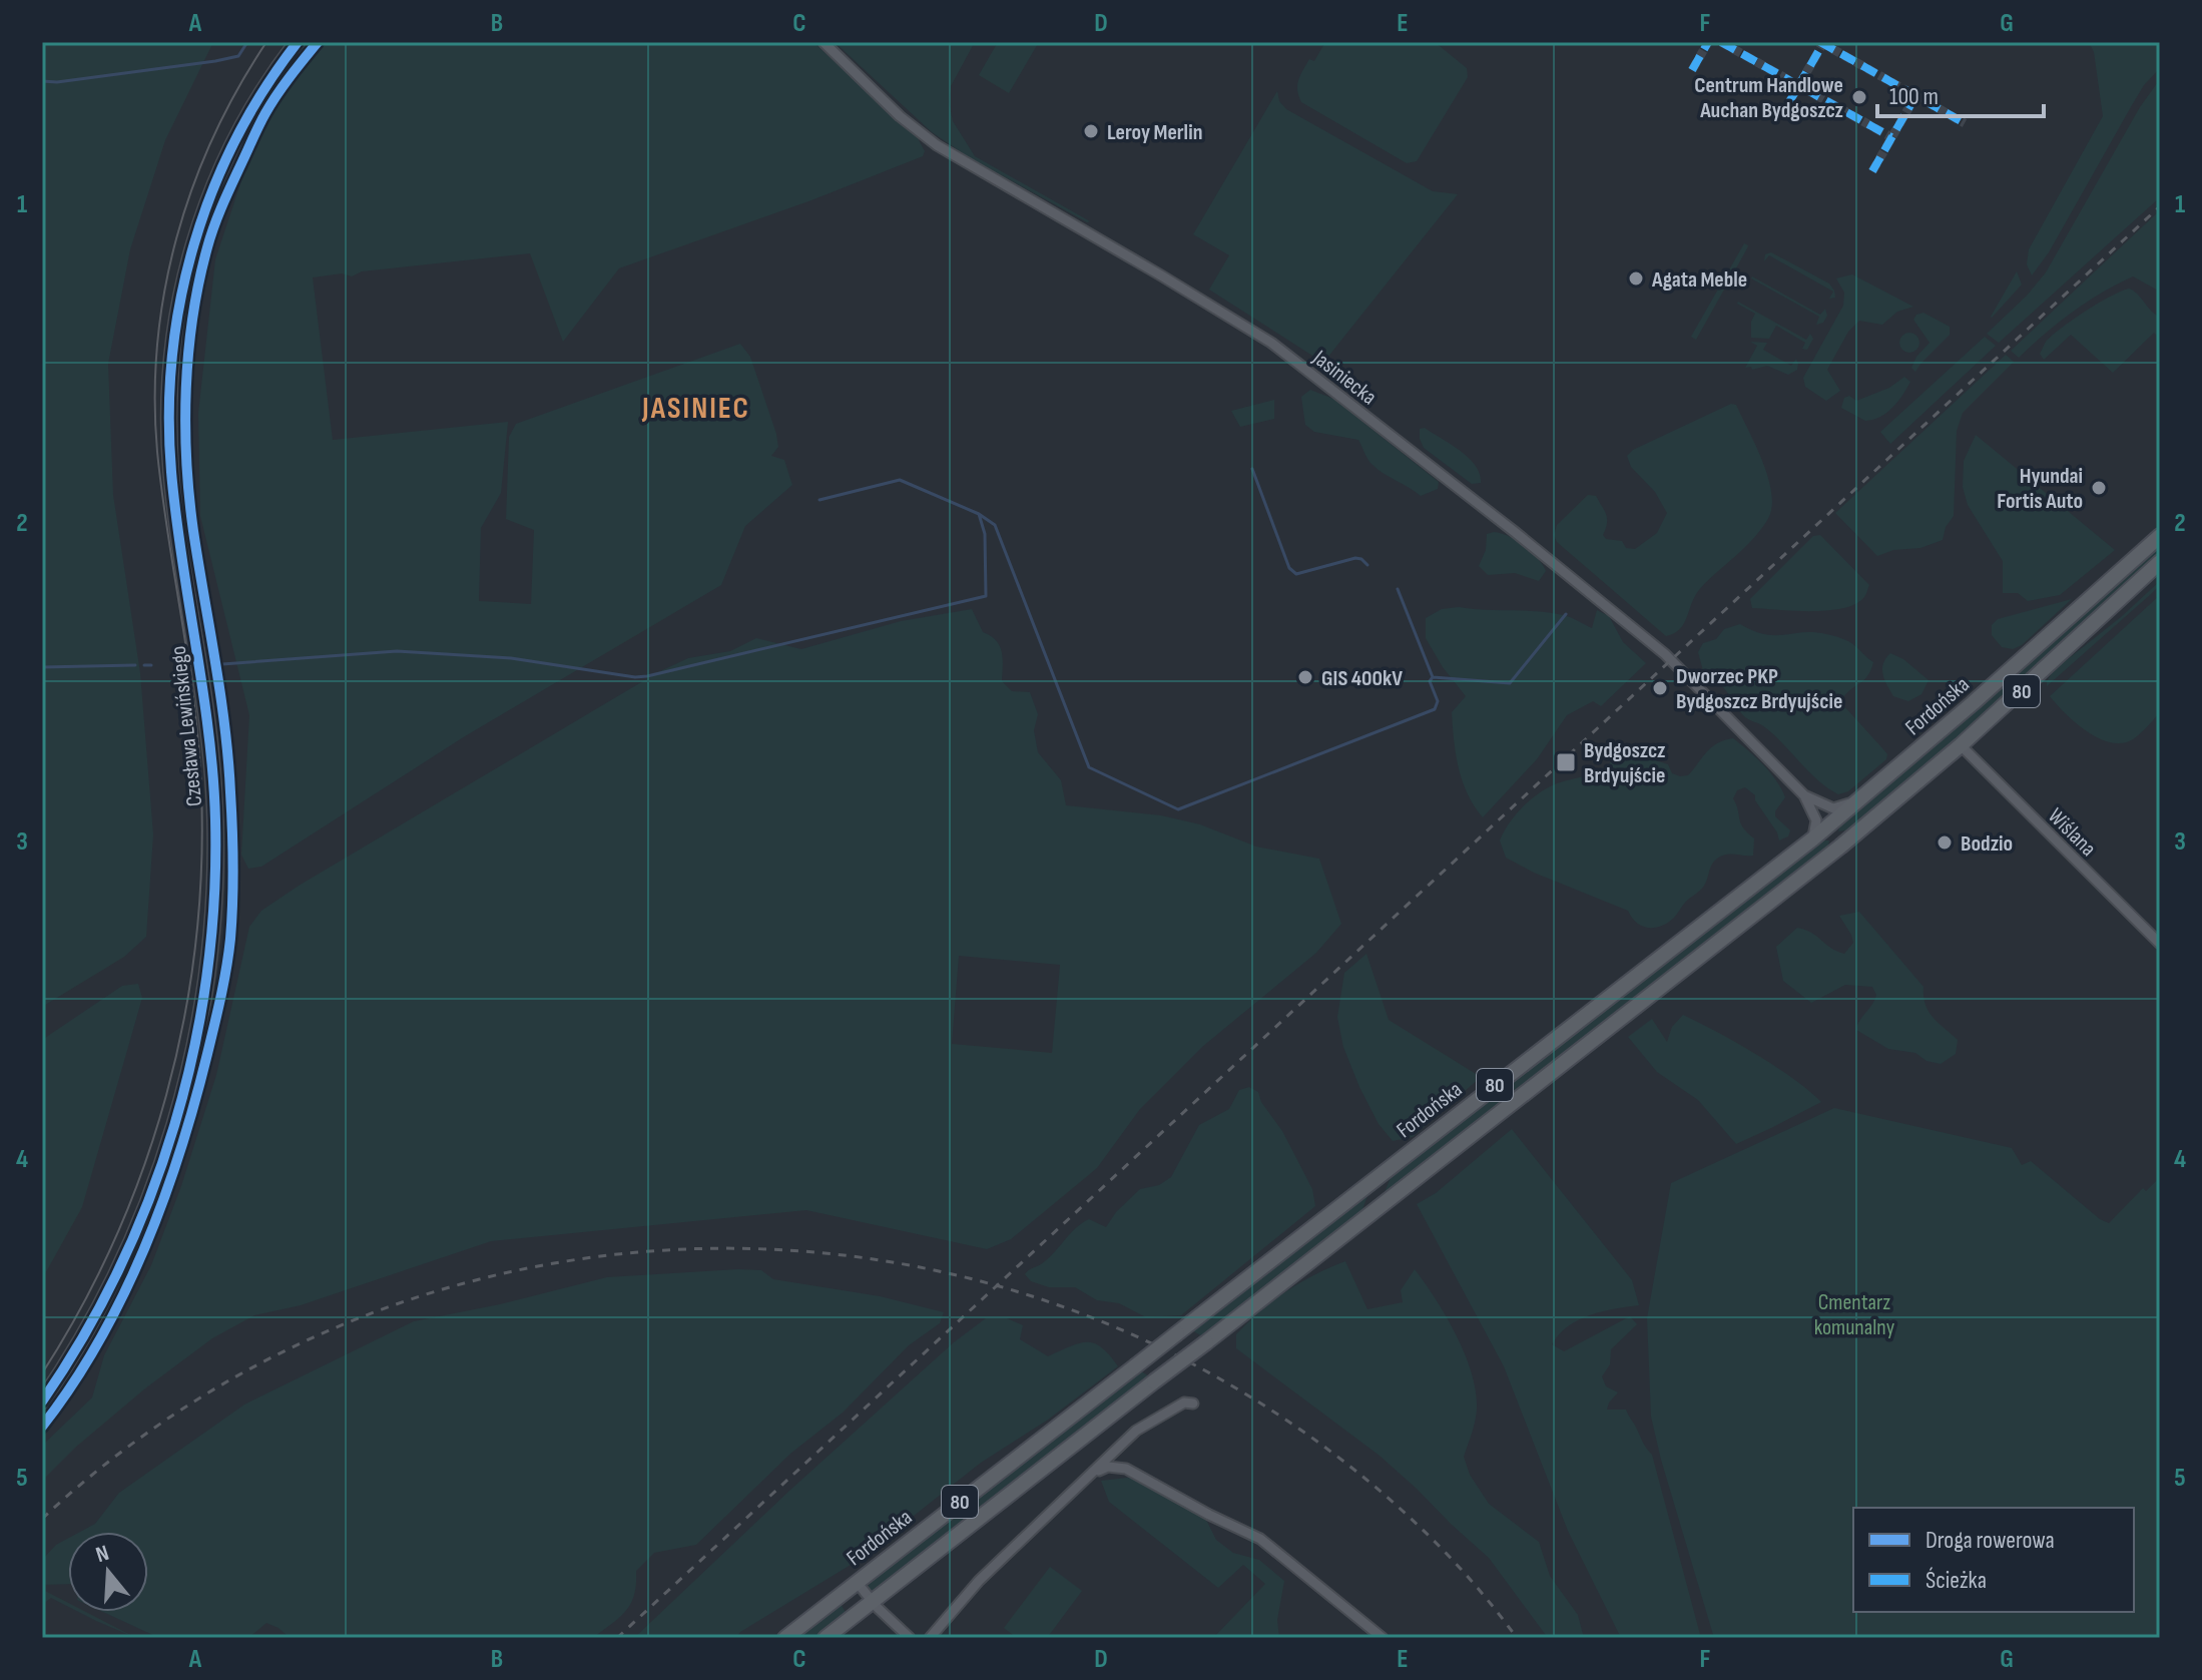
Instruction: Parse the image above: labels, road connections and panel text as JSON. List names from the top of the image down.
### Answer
{
  "streets": {
    "main road": ["80", "Fordońska"],
    "street": ["Jasiniecka", "Czesława Lewińskiego", "Wiślana"]
  },
  "crossings": [
    ["Jasiniecka", "Fordońska"],
    ["Fordońska", "Wiślana"]
  ],
  "districts": ["JASINIEC"],
  "parks": ["Cmentarz komunalny"],
  "places": {
    "other": [
      "Centrum Handlowe Auchan Bydgoszcz",
      "Leroy Merlin",
      "Agata Meble",
      "Hyundai Fortis Auto",
      "GIS 400kV",
      "Dworzec PKP Bydgoszcz Brdyujście",
      "Bodzio"
    ],
    "transit": ["Bydgoszcz Brdyujście"]
  },
  "legend": ["Droga rowerowa", "Ścieżka"],
  "scale_bar": "100 m",
  "north": "top",
  "grid": {
    "columns": [
      "A",
      "B",
      "C",
      "D",
      "E",
      "F",
      "G"
    ],
    "rows": [
      "1",
      "2",
      "3",
      "4",
      "5"
    ]
  }
}
